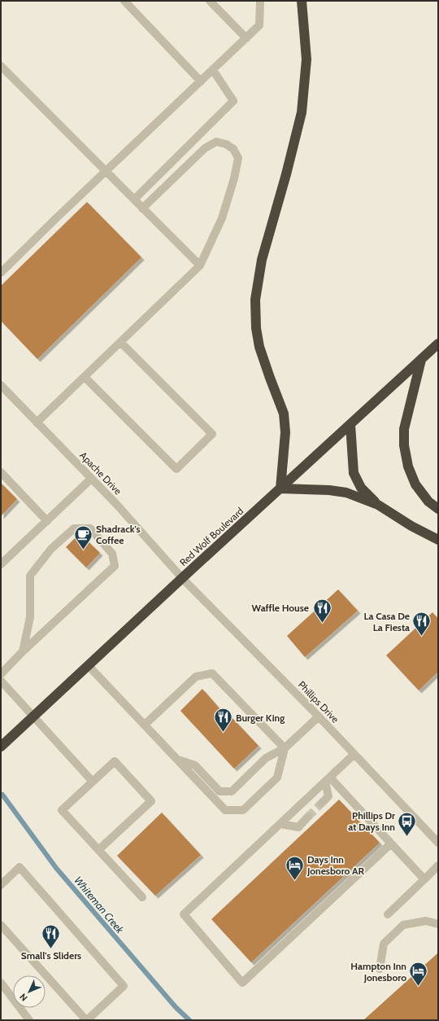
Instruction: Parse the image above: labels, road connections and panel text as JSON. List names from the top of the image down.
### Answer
{
  "streets": {
    "highway": ["Red Wolf Boulevard"],
    "street": ["Apache Drive", "Phillips Drive"]
  },
  "crossings": [
    ["Apache Drive", "Red Wolf Boulevard"],
    ["Apache Drive", "Phillips Drive"],
    ["Red Wolf Boulevard", "Phillips Drive"]
  ],
  "water": ["Whiteman Creek"],
  "places": {
    "cafe": ["Shadrack's Coffee"],
    "restaurant": [
      "Waffle House",
      "La Casa De La Fiesta",
      "Burger King",
      "Small's Sliders"
    ],
    "bus stop": ["Phillips Dr at Days Inn"],
    "hotel": ["Days Inn Jonesboro AR", "Hampton Inn Jonesboro"]
  },
  "north": "bottom left"
}
